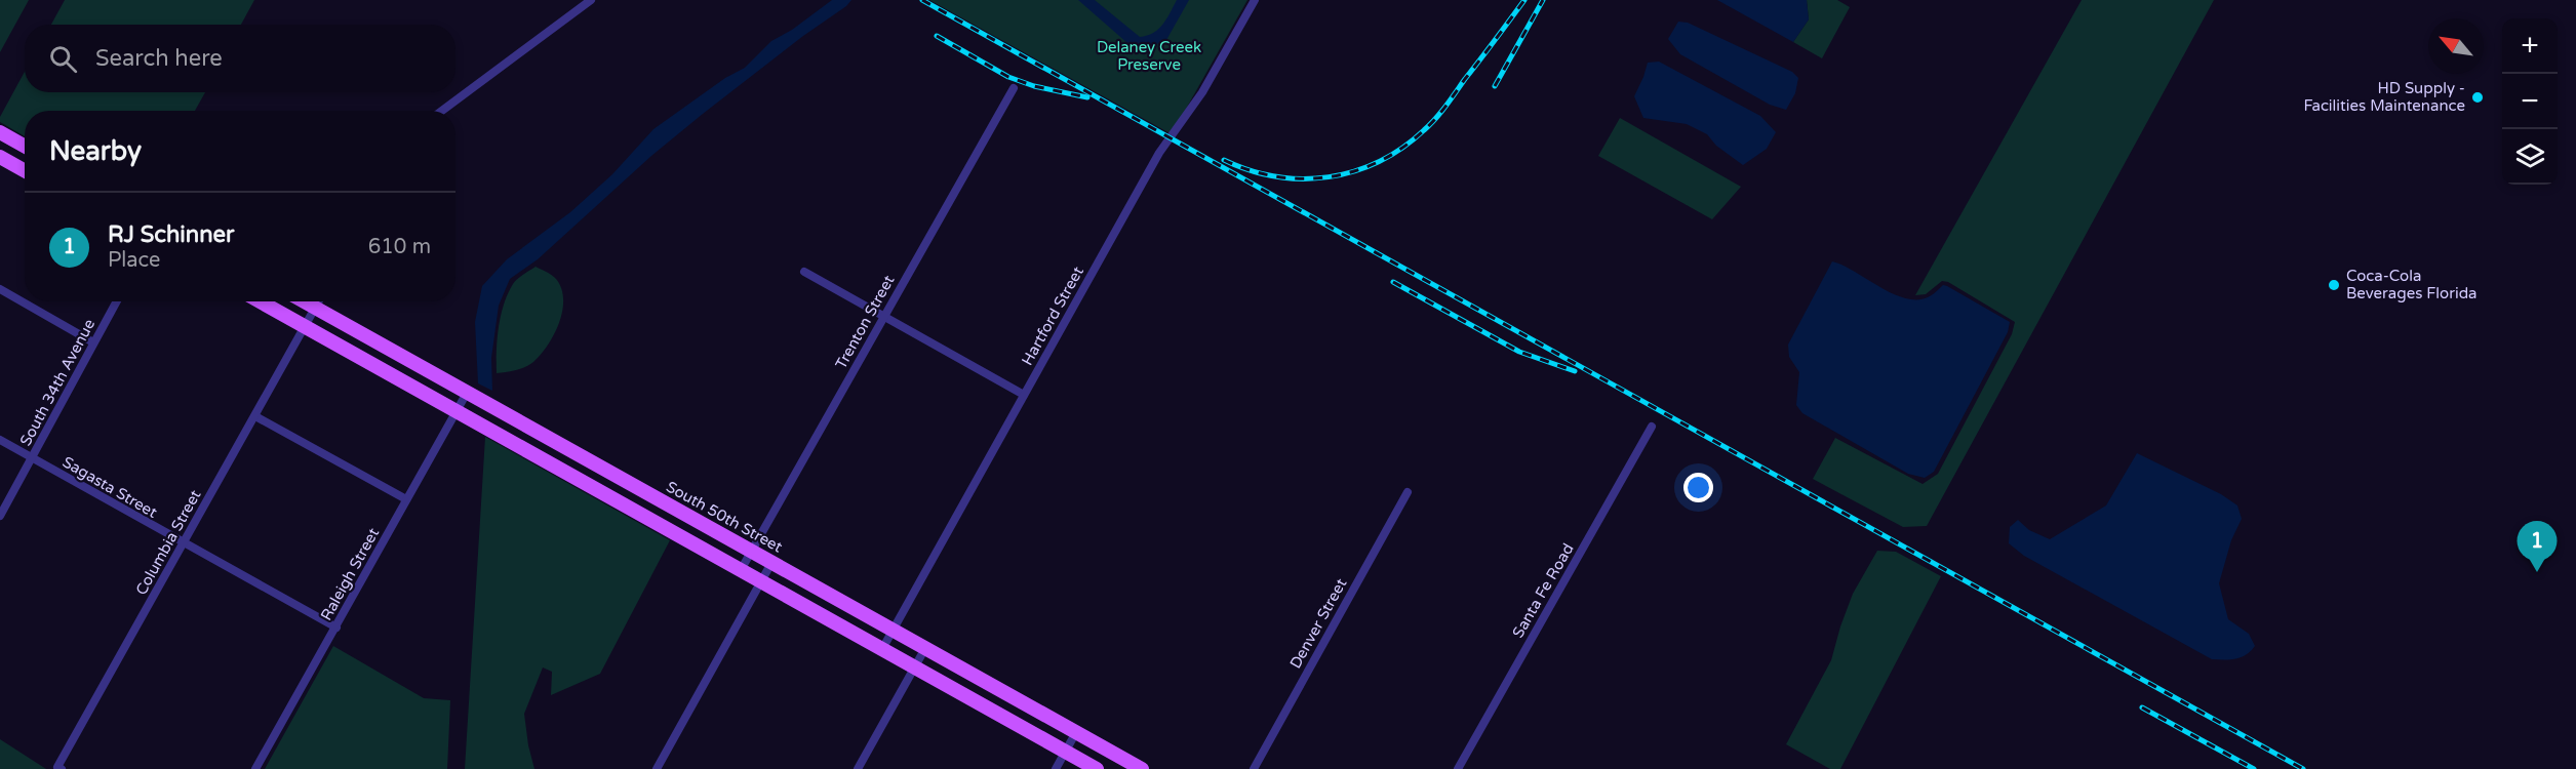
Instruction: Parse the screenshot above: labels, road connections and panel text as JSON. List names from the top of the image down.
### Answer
{
  "streets": {
    "main road": ["South 50th Street"],
    "street": [
      "Hartford Street",
      "Trenton Street",
      "South 34th Avenue",
      "Sagasta Street",
      "Columbia Street",
      "Raleigh Street",
      "Santa Fe Road",
      "Denver Street"
    ]
  },
  "crossings": [
    ["Hartford Street", "South 50th Street"],
    ["Trenton Street", "South 50th Street"],
    ["South 34th Avenue", "Sagasta Street"],
    ["Sagasta Street", "Columbia Street"],
    ["Sagasta Street", "Raleigh Street"],
    ["South 50th Street", "Columbia Street"],
    ["South 50th Street", "Raleigh Street"]
  ],
  "parks": ["Delaney Creek Preserve"],
  "places": ["HD Supply - Facilities Maintenance", "Coca-Cola Beverages Florida"],
  "north": "top left",
  "page": {
    "map_buttons": ["+", "−"],
    "search": "Search here",
    "heading": "Nearby",
    "list": [
      {
        "mark": "1",
        "name": "RJ Schinner",
        "note": "Place",
        "value": "610 m"
      }
    ],
    "pins": "1"
  }
}
